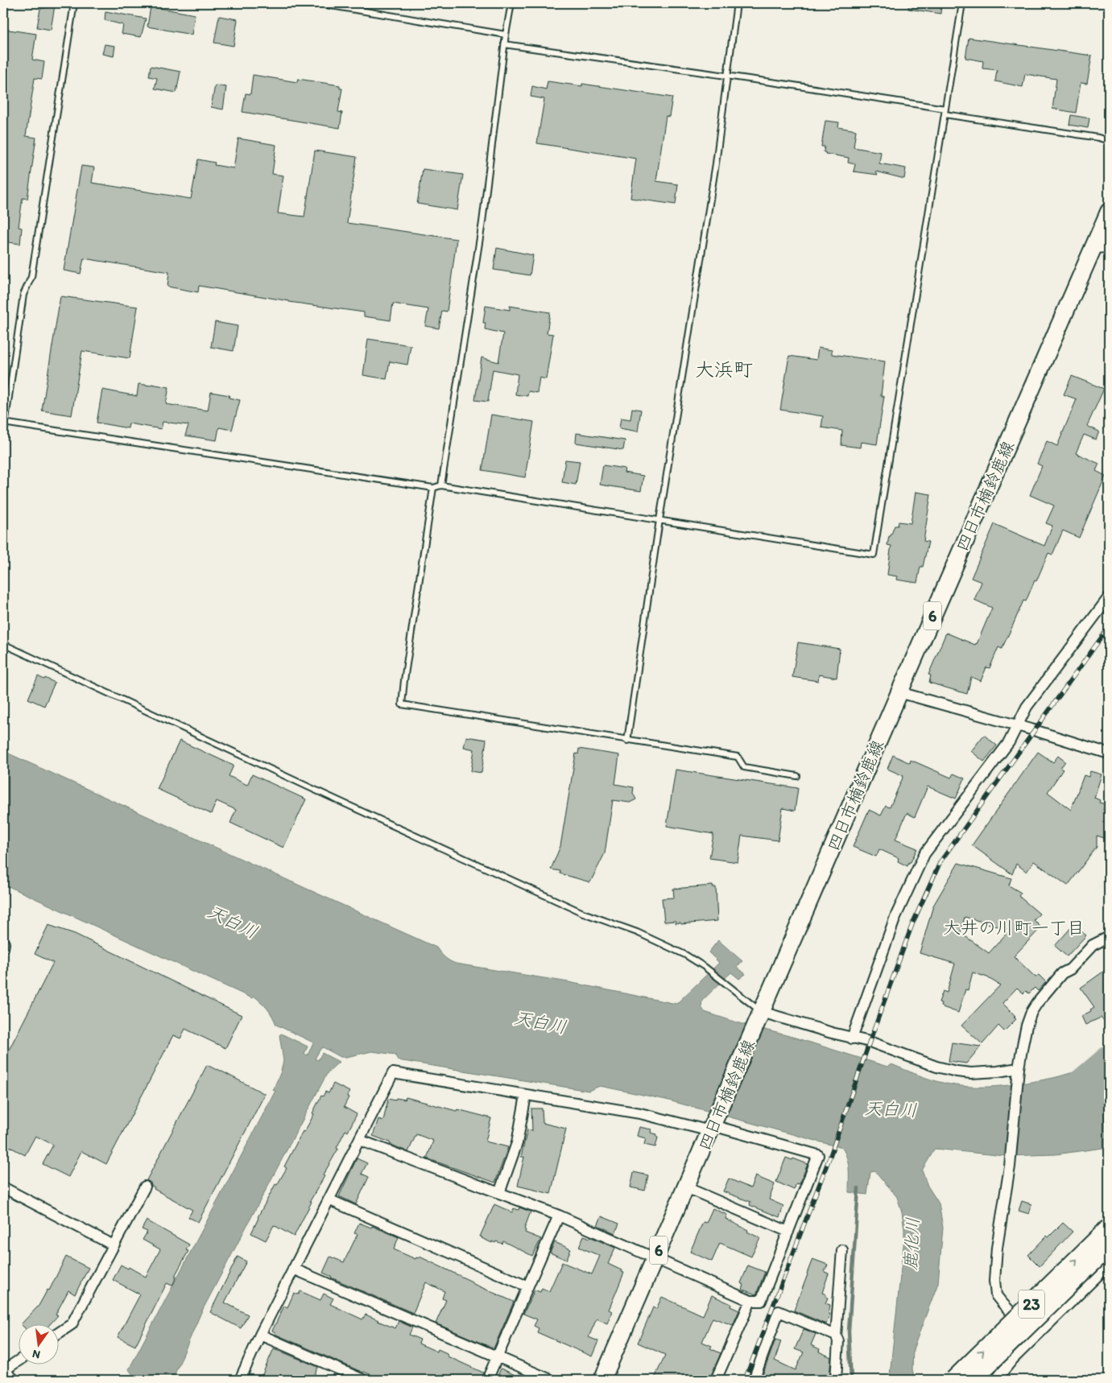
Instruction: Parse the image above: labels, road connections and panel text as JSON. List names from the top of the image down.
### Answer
{
  "streets": {
    "highway": ["23"],
    "main road": ["四日市楠鈴鹿線", "6"]
  },
  "districts": ["大浜町", "大井の川町一丁目"],
  "water": ["天白川", "鹿化川"],
  "north": "bottom"
}
